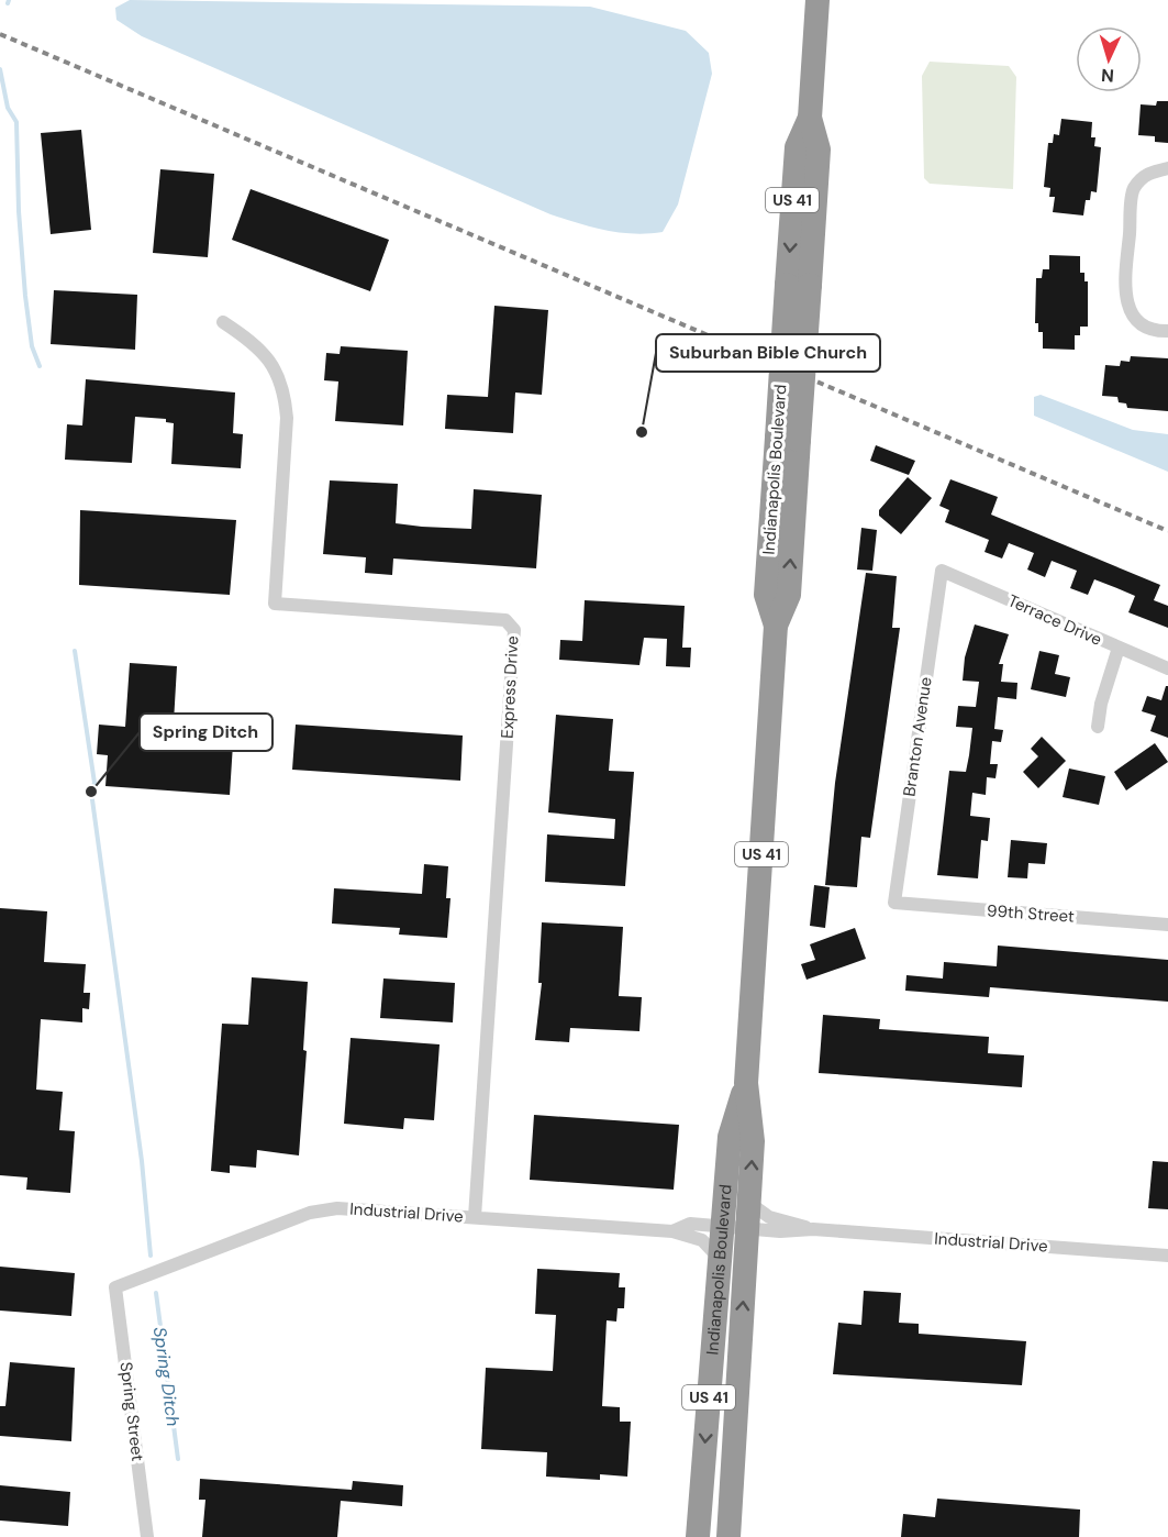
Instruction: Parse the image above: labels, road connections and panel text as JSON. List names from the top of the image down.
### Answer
{
  "streets": {
    "highway": ["US 41", "Indianapolis Boulevard"],
    "street": [
      "Terrace Drive",
      "Express Drive",
      "Branton Avenue",
      "99th Street",
      "Industrial Drive",
      "Spring Street"
    ]
  },
  "crossings": [
    ["Indianapolis Boulevard", "Industrial Drive"],
    ["Terrace Drive", "Branton Avenue"],
    ["Express Drive", "Industrial Drive"],
    ["Branton Avenue", "99th Street"],
    ["Industrial Drive", "Spring Street"]
  ],
  "water": ["Spring Ditch"],
  "places": ["Suburban Bible Church", "Spring Ditch"],
  "north": "bottom"
}
